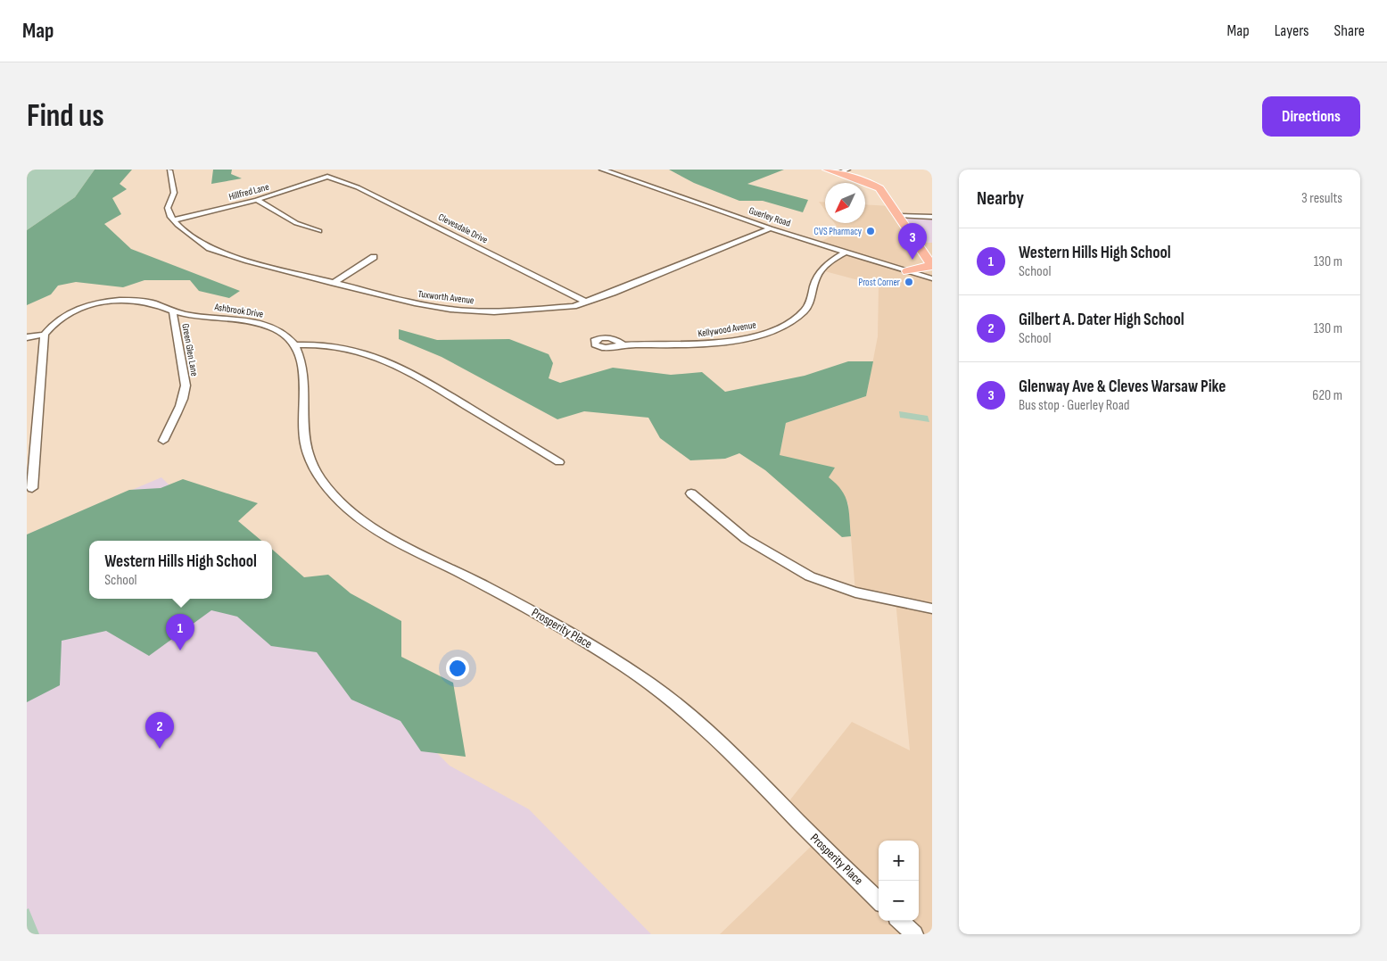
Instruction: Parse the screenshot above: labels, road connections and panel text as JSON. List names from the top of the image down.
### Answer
{
  "streets": {
    "street": [
      "Hillfred Lane",
      "Guerley Road",
      "Clevesdale Drive",
      "Tuxworth Avenue",
      "Ashbrook Drive",
      "Kellywood Avenue",
      "Green Glen Lane",
      "Prosperity Place"
    ]
  },
  "crossings": [
    ["Hillfred Lane", "Clevesdale Drive"],
    ["Hillfred Lane", "Tuxworth Avenue"],
    ["Guerley Road", "Tuxworth Avenue"],
    ["Guerley Road", "Kellywood Avenue"],
    ["Clevesdale Drive", "Tuxworth Avenue"],
    ["Ashbrook Drive", "Green Glen Lane"],
    ["Ashbrook Drive", "Prosperity Place"]
  ],
  "places": ["CVS Pharmacy", "Prost Corner"],
  "north": "bottom left",
  "page": {
    "header": "Map",
    "nav": ["Map", "Layers", "Share"],
    "buttons": "Directions",
    "title": "Find us",
    "heading": ["Nearby", "3 results"],
    "pins": ["3", "1", "2"],
    "list": [
      {
        "mark": "1",
        "name": "Western Hills High School",
        "note": "School",
        "value": "130 m"
      },
      {
        "mark": "2",
        "name": "Gilbert A. Dater High School",
        "note": "School",
        "value": "130 m"
      },
      {
        "mark": "3",
        "name": "Glenway Ave & Cleves Warsaw Pike",
        "note": "Bus stop · Guerley Road",
        "value": "620 m"
      }
    ],
    "popup": ["Western Hills High School", "School"],
    "map_buttons": ["+", "−"]
  }
}
